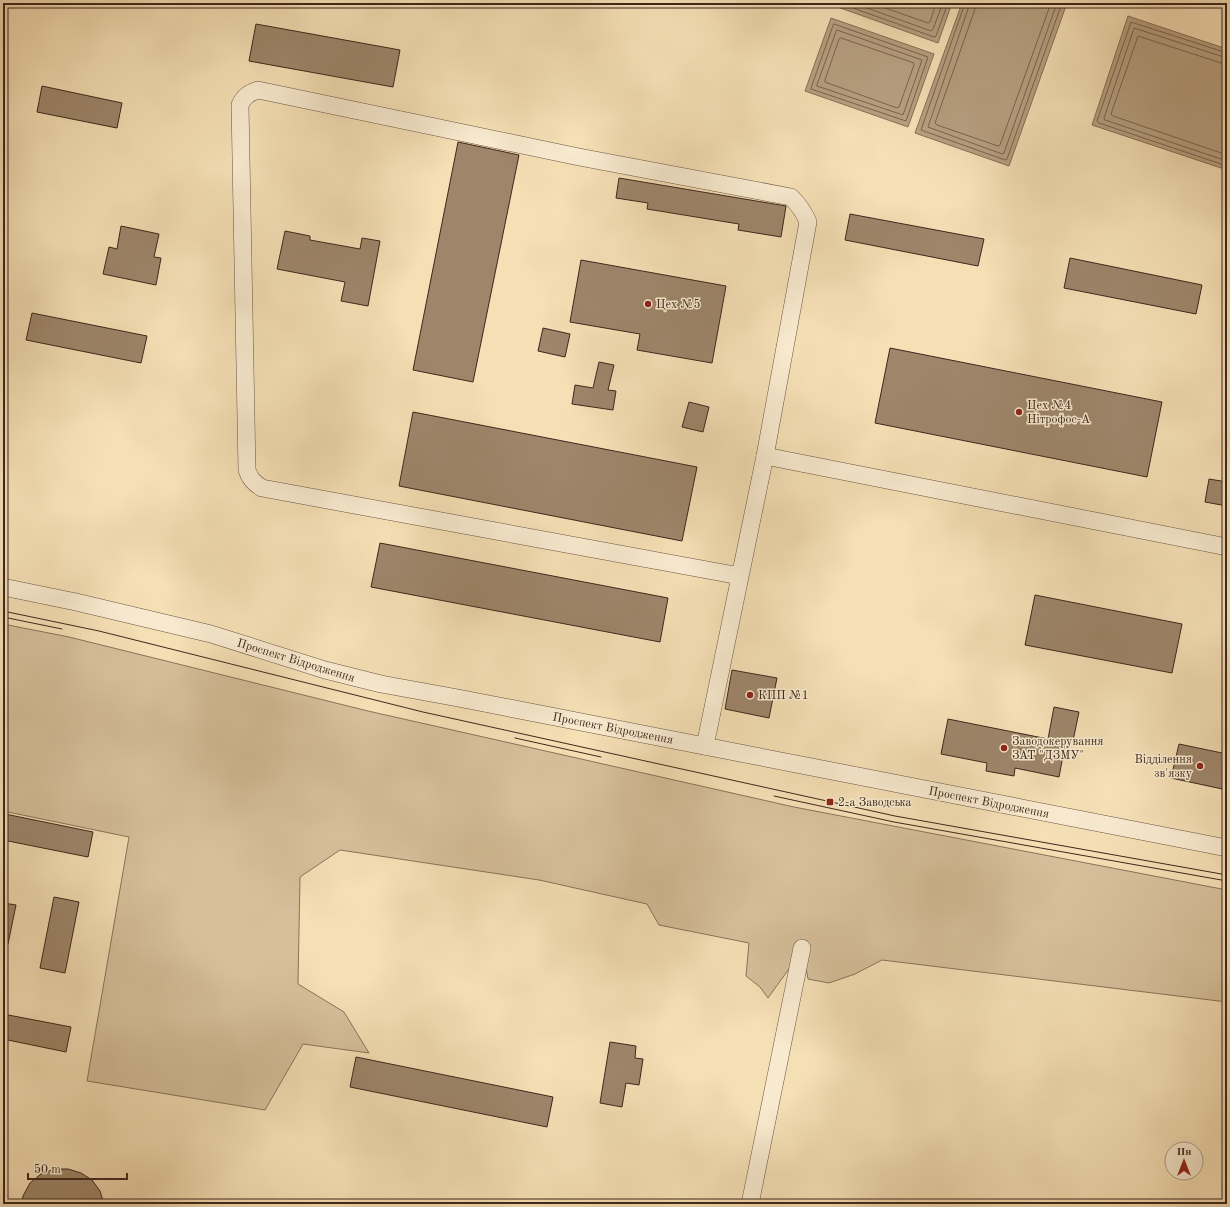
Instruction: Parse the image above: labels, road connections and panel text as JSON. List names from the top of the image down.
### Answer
{
  "streets": {
    "street": ["Проспект Відродження"]
  },
  "places": {
    "other": [
      "Цех №5",
      "Цех №4 Нітрофос-А",
      "КПП №1",
      "Заводокерування ЗАТ \"ДЗМУ\"",
      "Відділення зв'язку"
    ],
    "transit": ["2-а Заводська"]
  },
  "scale_bar": "50 m",
  "north": "top"
}
